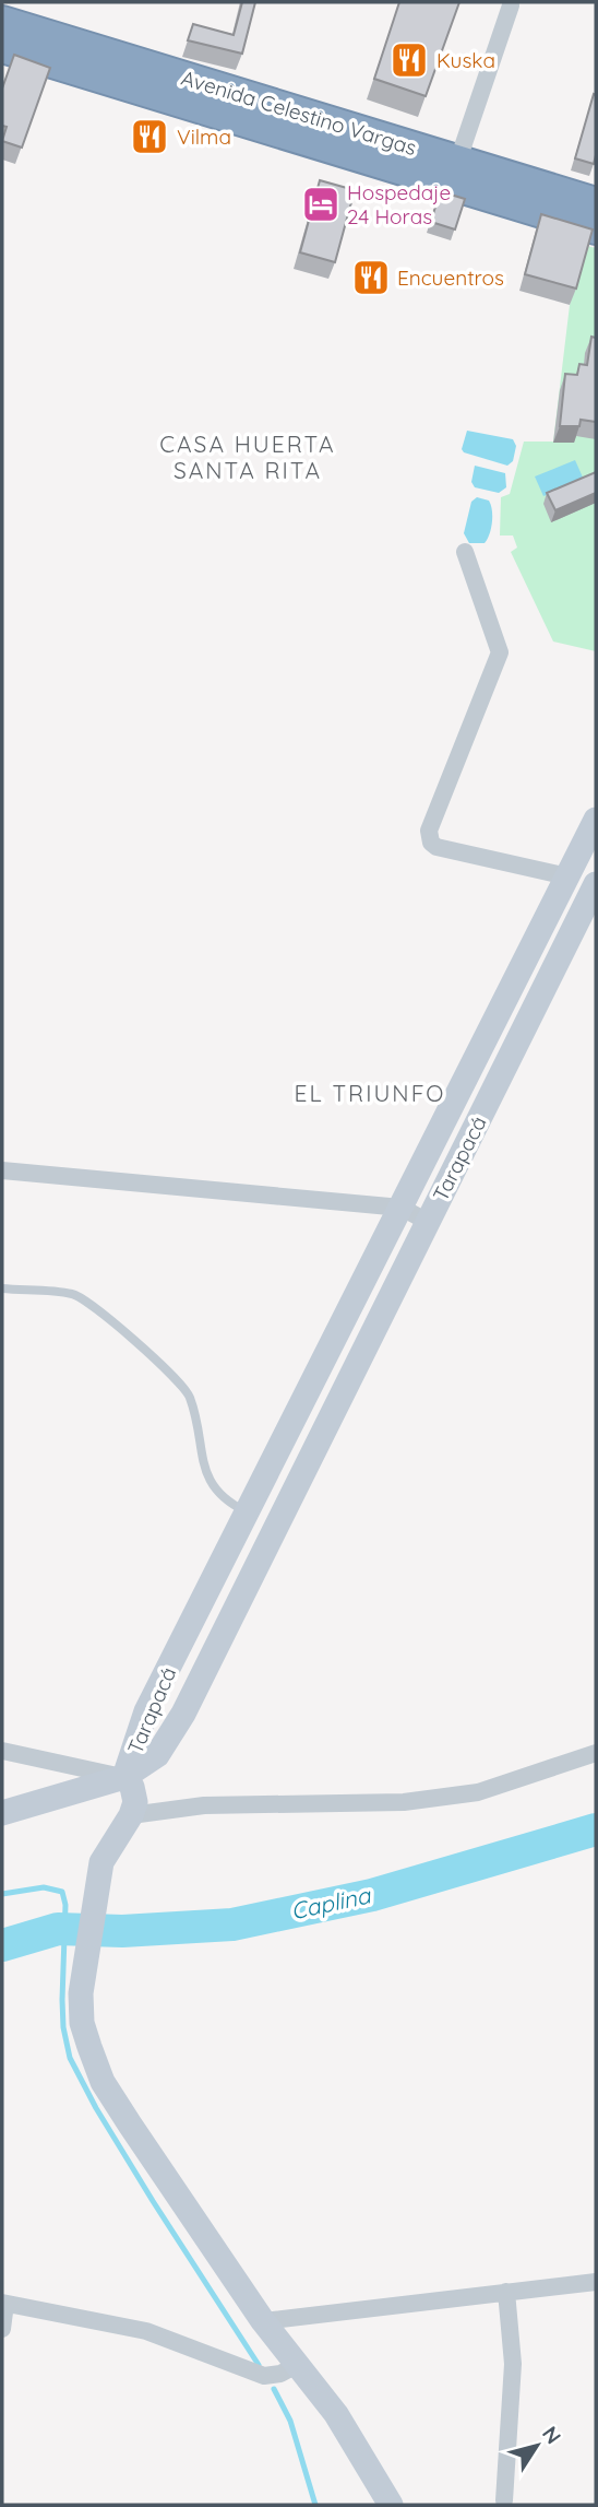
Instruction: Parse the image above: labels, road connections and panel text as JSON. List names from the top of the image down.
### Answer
{
  "streets": {
    "highway": ["Avenida Celestino Vargas"],
    "main road": ["Tarapacá"]
  },
  "districts": ["CASA HUERTA SANTA RITA", "EL TRIUNFO"],
  "water": ["Caplina"],
  "places": {
    "restaurant": ["Kuska", "Vilma", "Encuentros"],
    "hotel": ["Hospedaje 24 Horas"]
  },
  "north": "top right"
}
